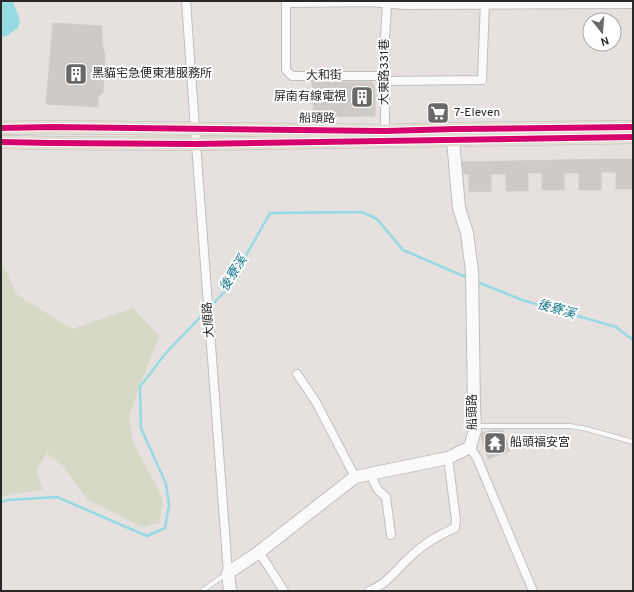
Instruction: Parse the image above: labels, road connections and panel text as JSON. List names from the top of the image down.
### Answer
{
  "streets": {
    "main road": ["船頭路"],
    "street": ["大東路331巷", "大和街", "大順路"]
  },
  "crossings": [
    ["大東路331巷", "大和街"],
    ["大東路331巷", "船頭路"],
    ["船頭路", "大順路"]
  ],
  "water": ["後寮溪"],
  "places": {
    "building": ["黑貓宅急便東港服務所", "屏南有線電視"],
    "supermarket": ["7-Eleven"],
    "temple": ["船頭福安宮"]
  },
  "north": "bottom"
}
